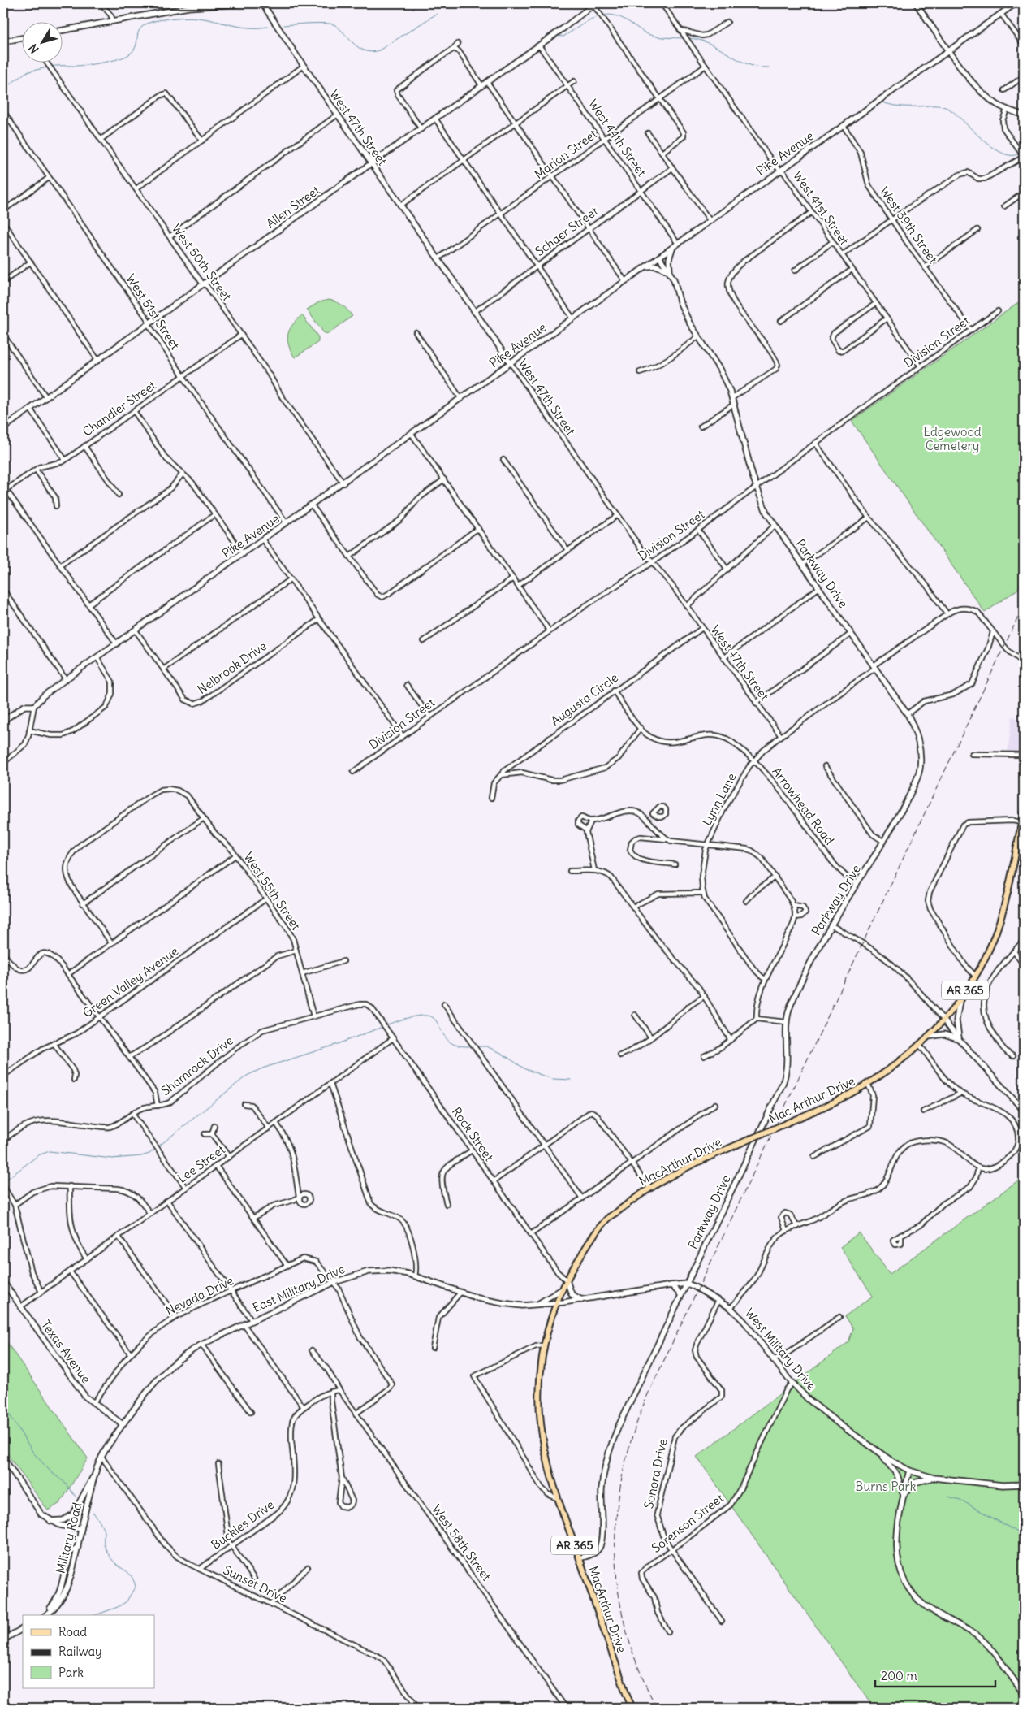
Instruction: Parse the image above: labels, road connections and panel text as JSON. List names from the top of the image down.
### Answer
{
  "streets": {
    "main road": ["AR 365", "Mac Arthur Drive", "MacArthur Drive"],
    "street": [
      "West 47th Street",
      "West 44th Street",
      "Pike Avenue",
      "Marion Street",
      "Allen Street",
      "West 41st Street",
      "West 39th Street",
      "Schaer Street",
      "West 50th Street",
      "West 51st Street",
      "Division Street",
      "Chandler Street",
      "Parkway Drive",
      "Nelbrook Drive",
      "Augusta Circle",
      "Lynn Lane",
      "Arrowhead Road",
      "West 55th Street",
      "Green Valley Avenue",
      "Shamrock Drive",
      "Rock Street",
      "Lee Street",
      "East Military Drive",
      "Nevada Drive",
      "West Military Drive",
      "Texas Avenue",
      "Sonora Drive",
      "Sorenson Street",
      "Buckles Drive",
      "Military Road",
      "West 58th Street",
      "Sunset Drive"
    ]
  },
  "crossings": [
    ["West 47th Street", "Pike Avenue"],
    ["West 47th Street", "Marion Street"],
    ["West 47th Street", "Allen Street"],
    ["West 47th Street", "Schaer Street"],
    ["West 47th Street", "Division Street"],
    ["West 47th Street", "Augusta Circle"],
    ["West 47th Street", "Lynn Lane"],
    ["West 44th Street", "Pike Avenue"],
    ["West 44th Street", "Marion Street"],
    ["West 44th Street", "Allen Street"],
    ["West 44th Street", "Schaer Street"],
    ["Pike Avenue", "West 41st Street"],
    ["Pike Avenue", "West 39th Street"],
    ["Pike Avenue", "West 50th Street"],
    ["Pike Avenue", "West 51st Street"],
    ["Pike Avenue", "Parkway Drive"],
    ["Pike Avenue", "Nelbrook Drive"],
    ["Marion Street", "West 41st Street"],
    ["Allen Street", "West 50th Street"],
    ["Allen Street", "West 51st Street"],
    ["West 41st Street", "Division Street"],
    ["West 39th Street", "Division Street"],
    ["West 50th Street", "Chandler Street"],
    ["West 51st Street", "Chandler Street"],
    ["Division Street", "Parkway Drive"],
    ["Parkway Drive", "Lynn Lane"],
    ["Parkway Drive", "Arrowhead Road"],
    ["Parkway Drive", "MacArthur Drive"],
    ["Parkway Drive", "West Military Drive"],
    ["Augusta Circle", "Arrowhead Road"],
    ["Lynn Lane", "Arrowhead Road"],
    ["West 55th Street", "Green Valley Avenue"],
    ["West 55th Street", "Shamrock Drive"],
    ["Shamrock Drive", "Rock Street"],
    ["Mac Arthur Drive", "MacArthur Drive"],
    ["Rock Street", "MacArthur Drive"],
    ["Rock Street", "Lee Street"],
    ["MacArthur Drive", "East Military Drive"],
    ["Lee Street", "Texas Avenue"],
    ["East Military Drive", "Nevada Drive"],
    ["East Military Drive", "Texas Avenue"],
    ["East Military Drive", "Military Road"],
    ["East Military Drive", "Sunset Drive"],
    ["Nevada Drive", "Texas Avenue"],
    ["Nevada Drive", "West 58th Street"],
    ["West Military Drive", "Sonora Drive"],
    ["West Military Drive", "Sorenson Street"],
    ["Sonora Drive", "Sorenson Street"],
    ["Buckles Drive", "Sunset Drive"],
    ["Military Road", "Sunset Drive"]
  ],
  "parks": ["Edgewood Cemetery", "Burns Park"],
  "legend": ["Road", "Railway", "Park"],
  "scale_bar": "200 m",
  "north": "bottom left"
}
